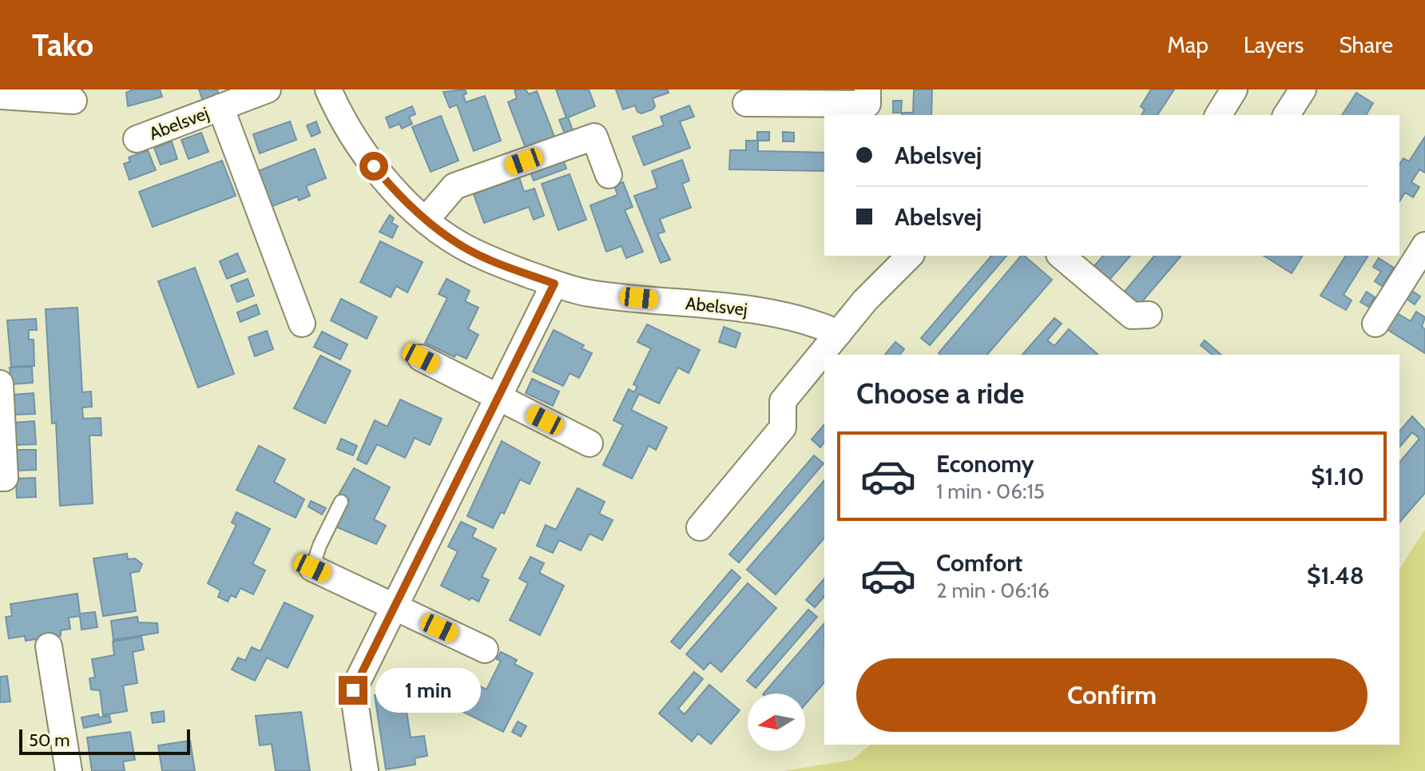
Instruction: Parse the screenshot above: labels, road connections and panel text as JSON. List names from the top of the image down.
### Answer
{
  "streets": {
    "street": ["Abelsvej"]
  },
  "scale_bar": "50 m",
  "north": "left",
  "page": {
    "header": "Tako",
    "nav": ["Map", "Layers", "Share"],
    "banner": ["Abelsvej", "Abelsvej"],
    "heading": "Choose a ride",
    "list": [
      {
        "name": "Economy",
        "note": "1 min · 06:15",
        "value": "$1.10"
      },
      {
        "name": "Comfort",
        "note": "2 min · 06:16",
        "value": "$1.48"
      }
    ],
    "buttons": "Confirm",
    "bubble": "1 min",
    "scale": "50 m"
  }
}
